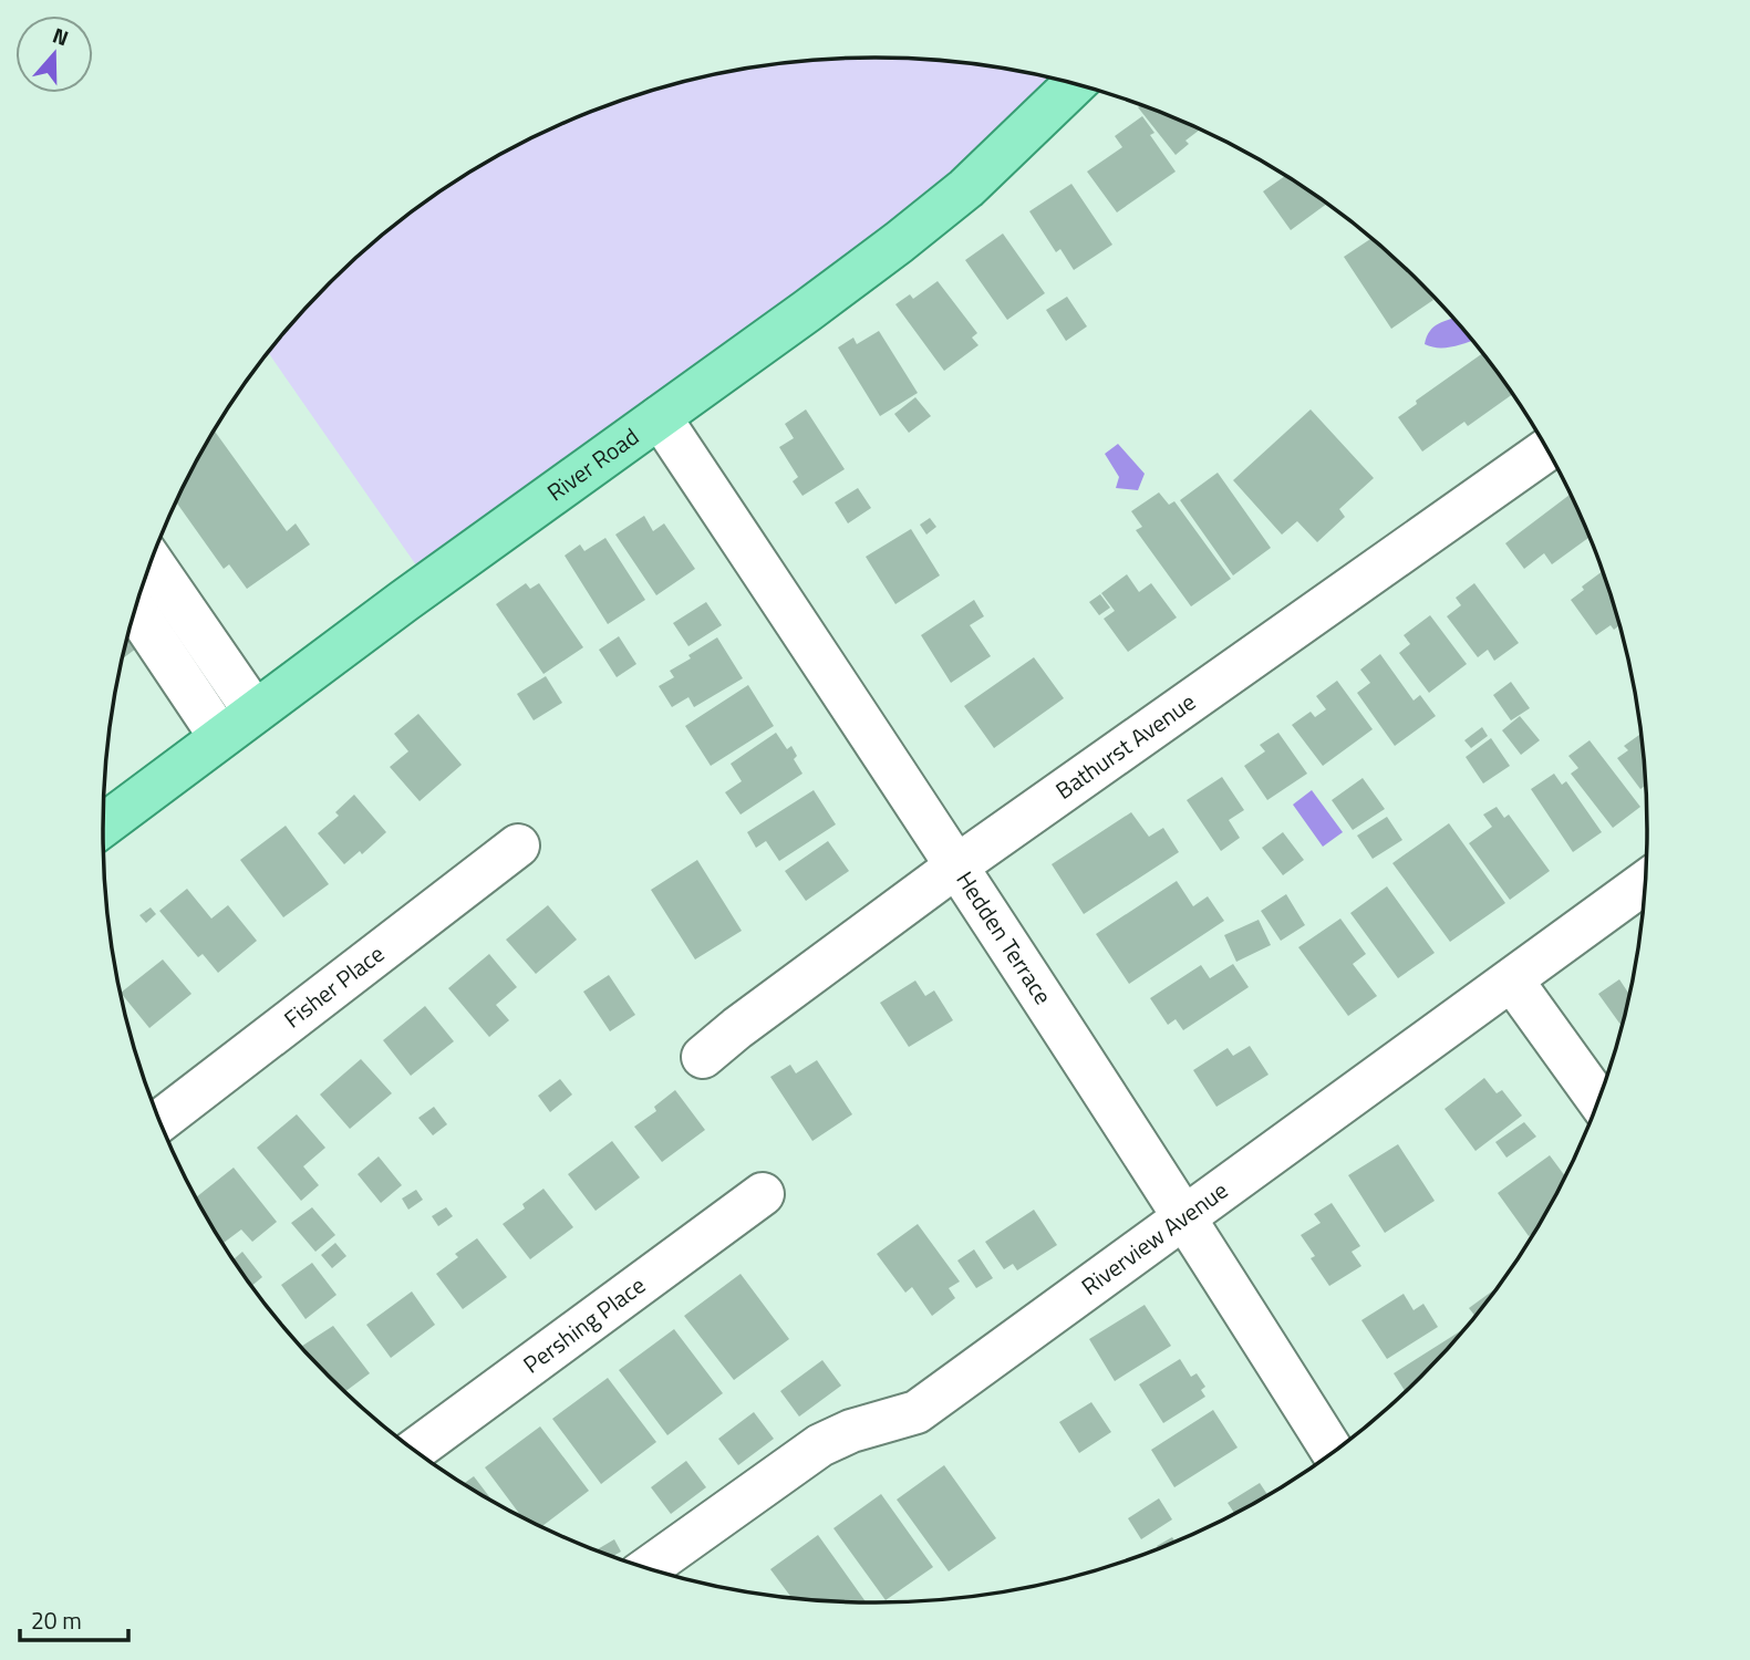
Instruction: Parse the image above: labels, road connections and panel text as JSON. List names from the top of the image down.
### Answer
{
  "streets": {
    "main road": ["River Road"],
    "street": [
      "Bathurst Avenue",
      "Hedden Terrace",
      "Fisher Place",
      "Riverview Avenue",
      "Pershing Place"
    ]
  },
  "crossings": [
    ["River Road", "Hedden Terrace"],
    ["Bathurst Avenue", "Hedden Terrace"],
    ["Hedden Terrace", "Riverview Avenue"]
  ],
  "scale_bar": "20 m",
  "north": "top"
}
